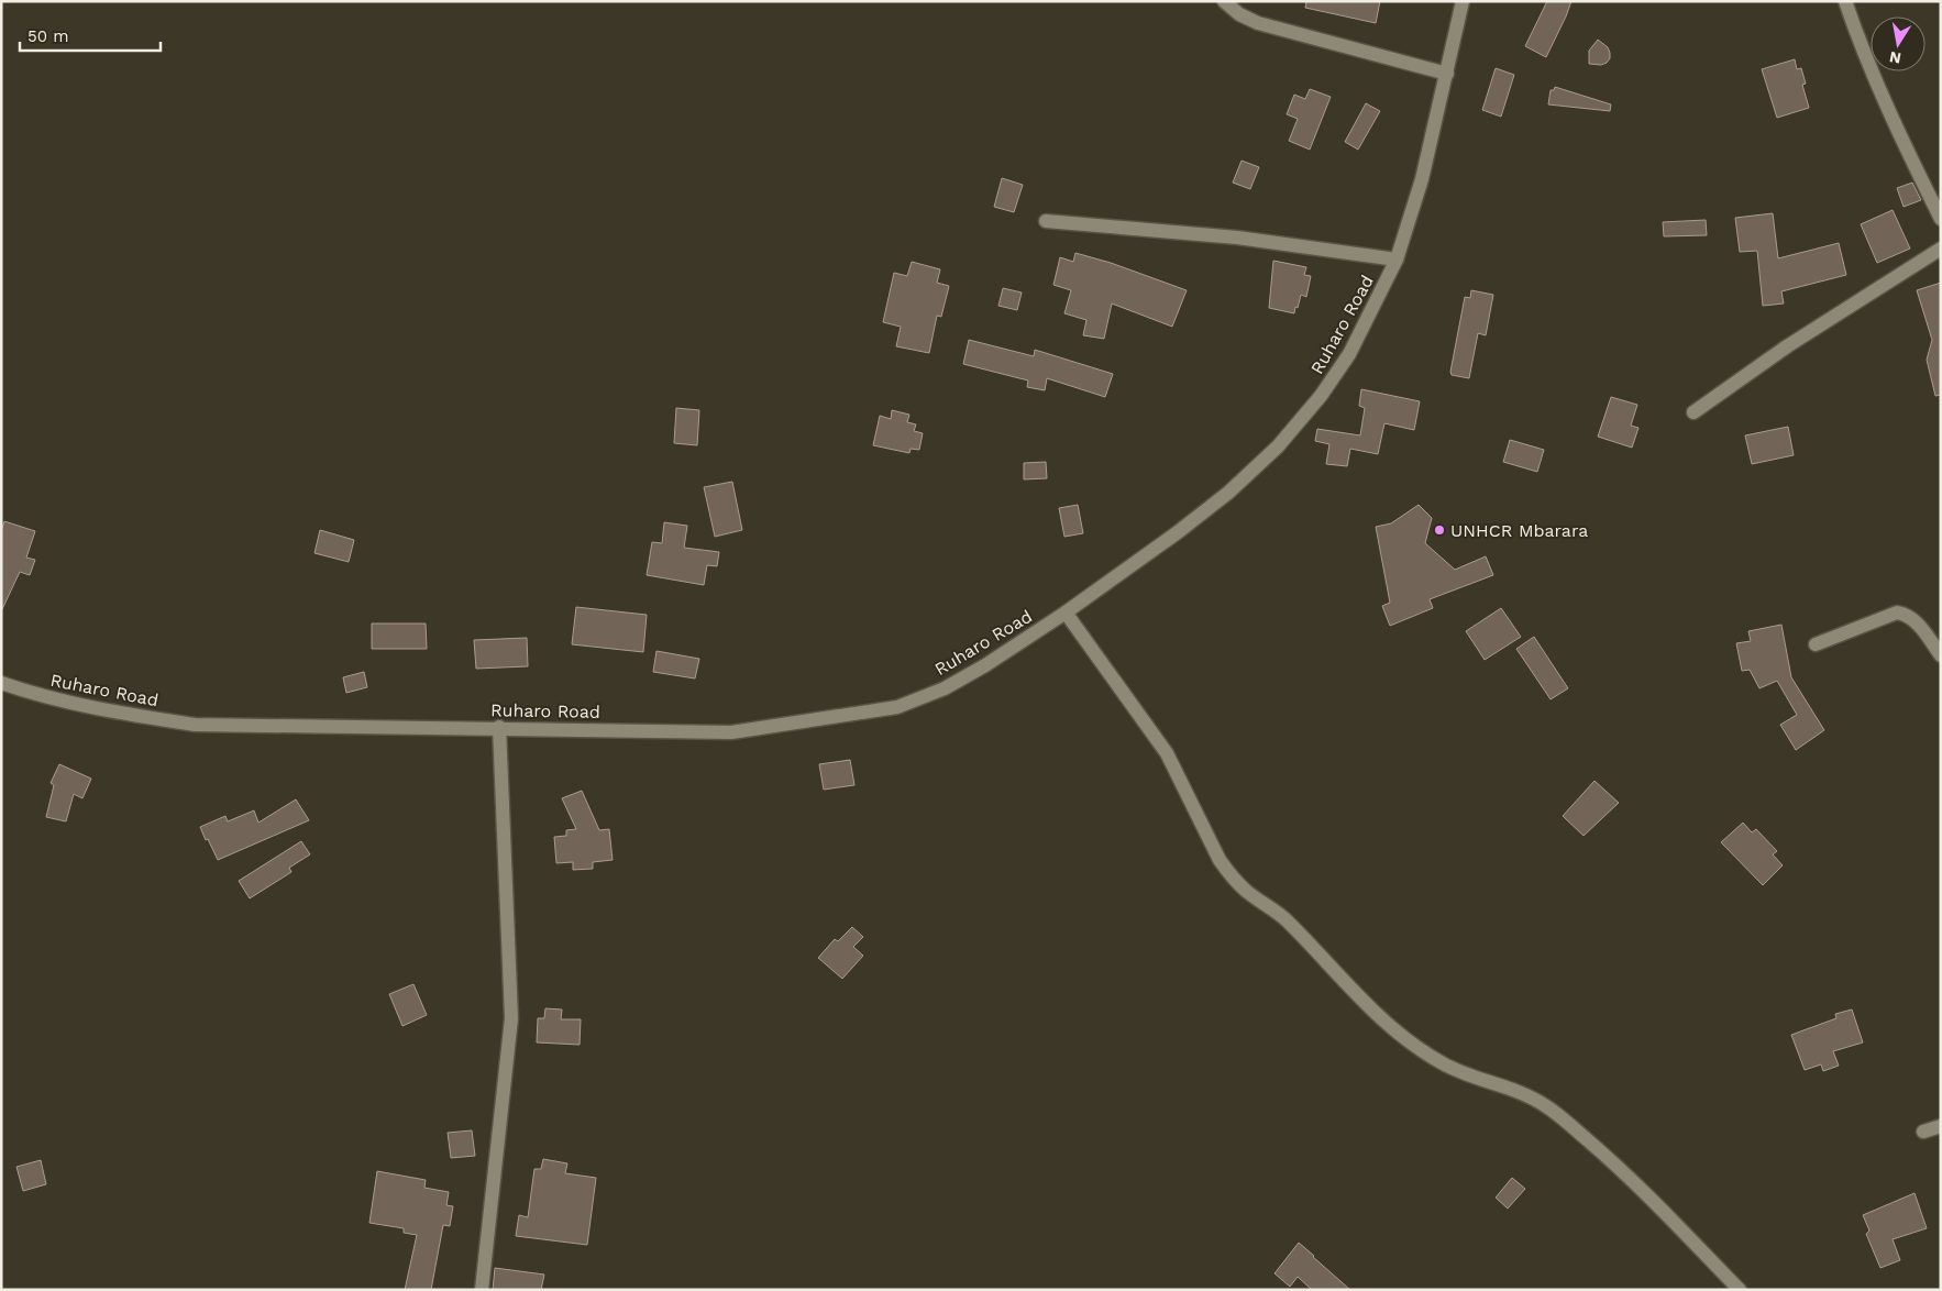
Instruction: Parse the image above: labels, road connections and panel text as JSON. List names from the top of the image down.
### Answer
{
  "streets": {
    "street": ["Ruharo Road"]
  },
  "places": ["UNHCR Mbarara"],
  "scale_bar": "50 m",
  "north": "bottom"
}
